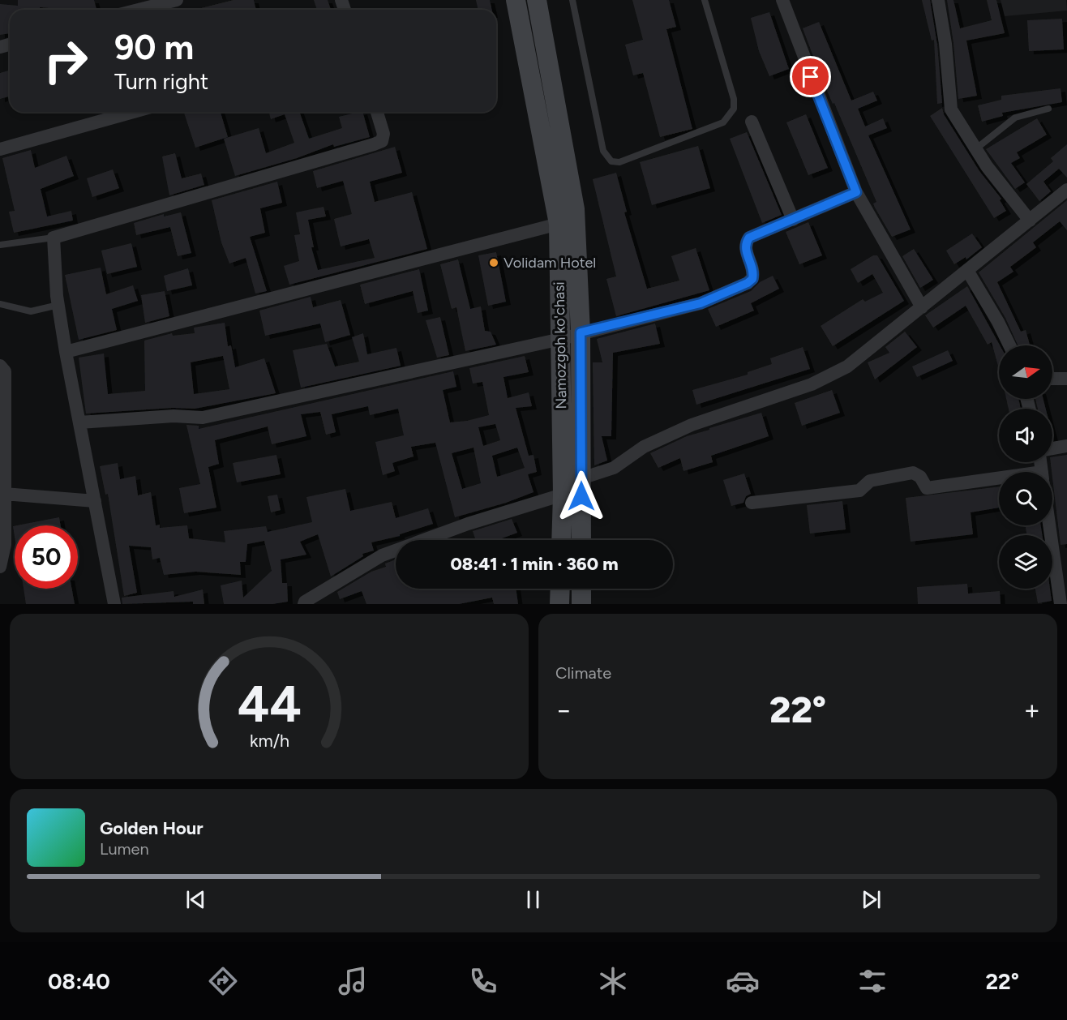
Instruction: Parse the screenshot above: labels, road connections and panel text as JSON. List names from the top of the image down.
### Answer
{
  "streets": {
    "main road": ["Namozgoh ko'chasi"]
  },
  "places": ["Volidam Hotel"],
  "north": "right",
  "page": {
    "turn": ["90 m", "Turn right"],
    "limit": "50",
    "trip": "08:41 · 1 min · 360 m",
    "tile": "Climate",
    "heat": ["−", "22°", "+"],
    "song": ["Golden Hour", "Lumen"],
    "tabs": ["08:40", "22°"],
    "gauge": ["44", "km/h"]
  }
}
